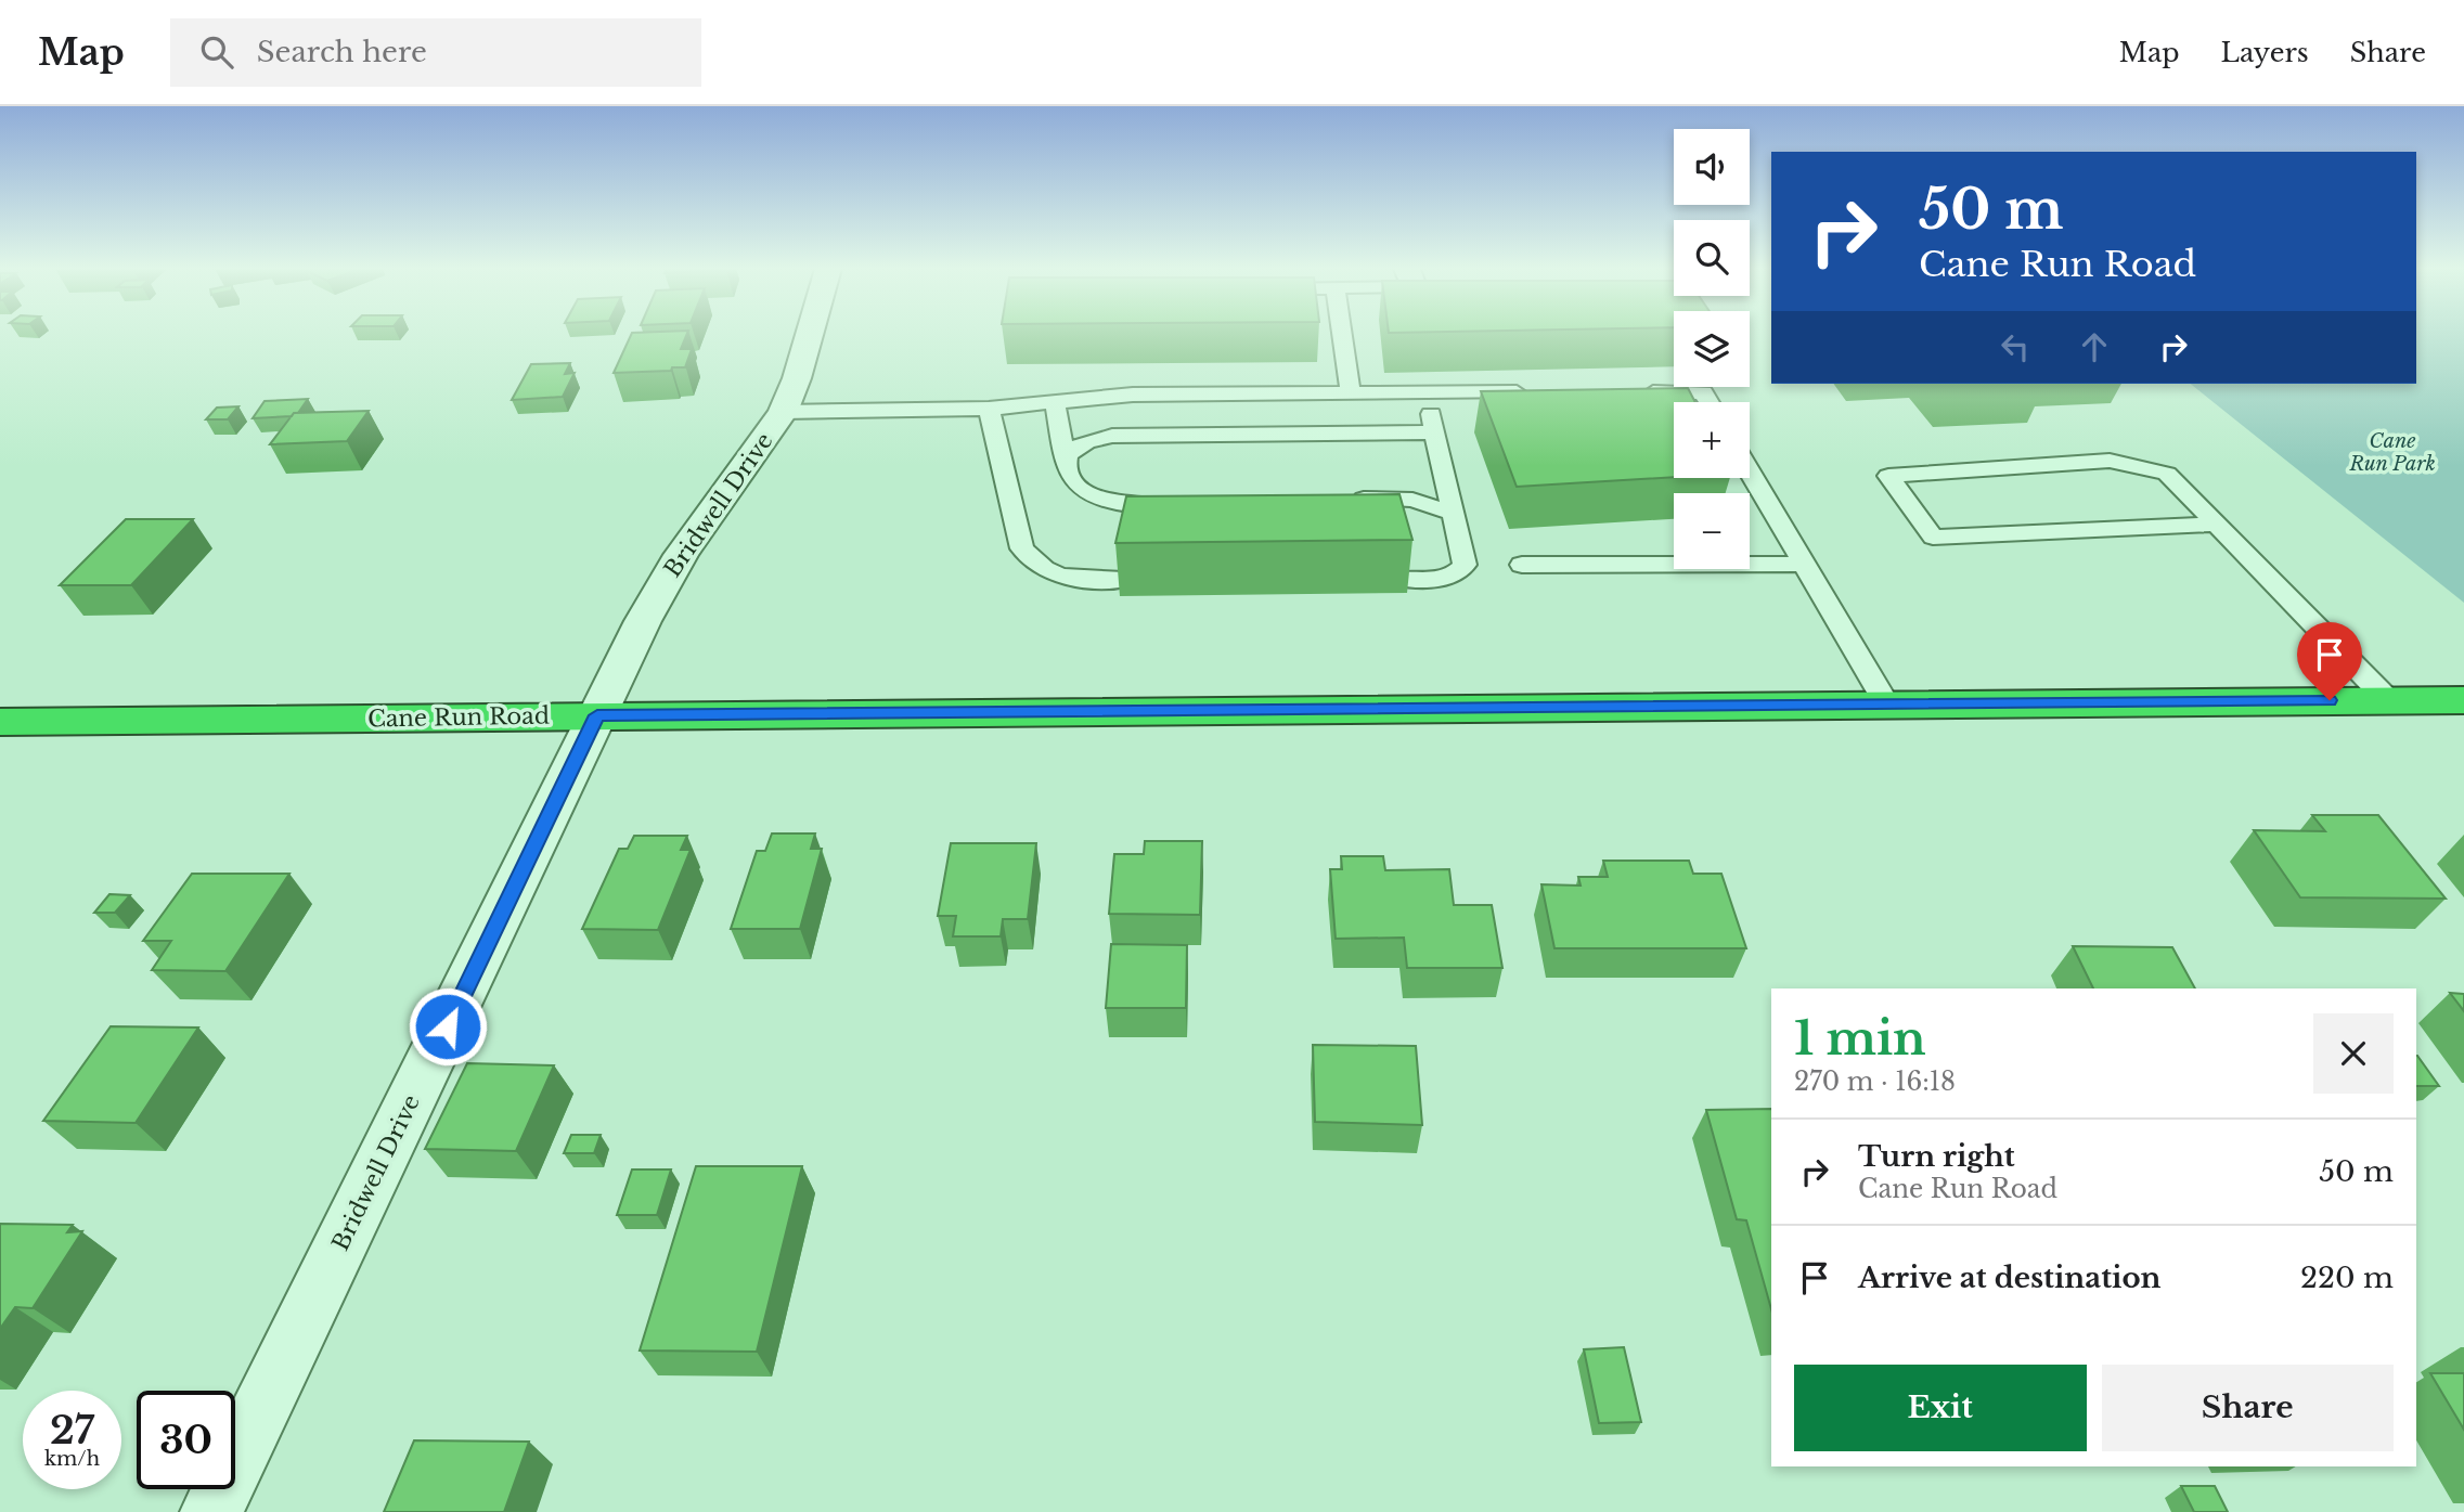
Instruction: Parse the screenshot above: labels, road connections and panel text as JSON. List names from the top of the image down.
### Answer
{
  "streets": {
    "highway": ["Cane Run Road"],
    "street": ["Bridwell Drive"]
  },
  "crossings": [
    ["Bridwell Drive", "Cane Run Road"]
  ],
  "parks": ["Cane Run Park"],
  "page": {
    "header": "Map",
    "search": "Search here",
    "nav": ["Map", "Layers", "Share"],
    "map_buttons": ["+", "−"],
    "turn": ["50 m", "Cane Run Road"],
    "heading": ["1 min", "270 m · 16:18"],
    "list": [
      {
        "name": "Turn right",
        "note": "Cane Run Road",
        "value": "50 m"
      },
      {
        "name": "Arrive at destination",
        "value": "220 m"
      }
    ],
    "buttons": ["Exit", "Share"],
    "speed": "27 km/h",
    "limit": "30"
  }
}
